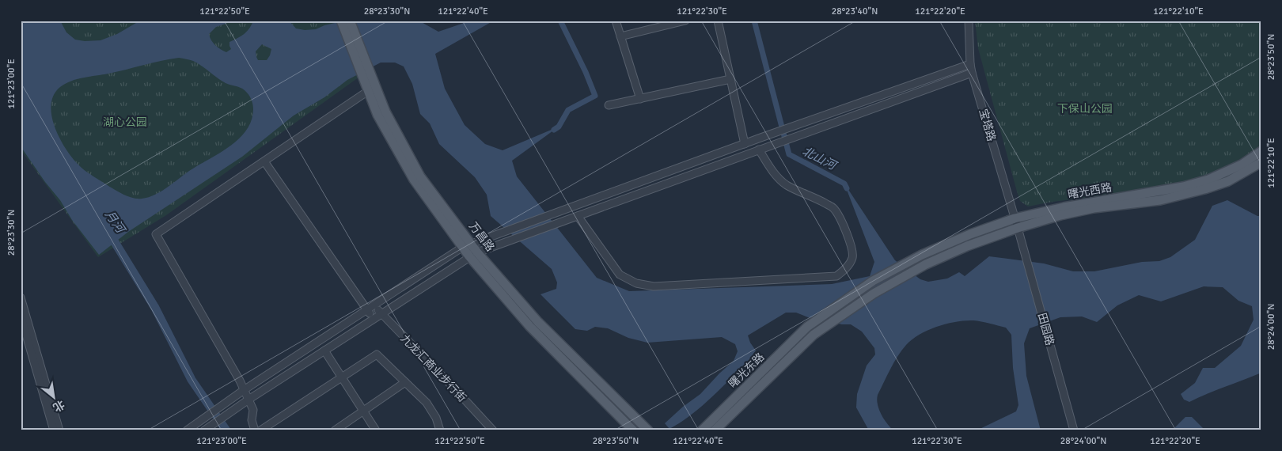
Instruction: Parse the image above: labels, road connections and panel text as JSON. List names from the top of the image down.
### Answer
{
  "streets": {
    "main road": ["曙光西路", "万昌路", "曙光东路"],
    "street": ["宝塔路", "田园路", "九龙汇商业步行街"]
  },
  "crossings": [
    ["宝塔路", "曙光西路"],
    ["宝塔路", "田园路"],
    ["曙光西路", "田园路"],
    ["曙光西路", "曙光东路"]
  ],
  "water": ["北山河", "月河"],
  "parks": ["下保山公园", "湖心公园"],
  "north": "bottom right",
  "coordinates": [
    "121°22'50\"E",
    "28°23'30\"N",
    "121°22'40\"E",
    "121°22'30\"E",
    "28°23'40\"N",
    "121°22'20\"E",
    "121°22'10\"E",
    "28°23'50\"N",
    "121°23'00\"E",
    "28°24'00\"N"
  ]
}
